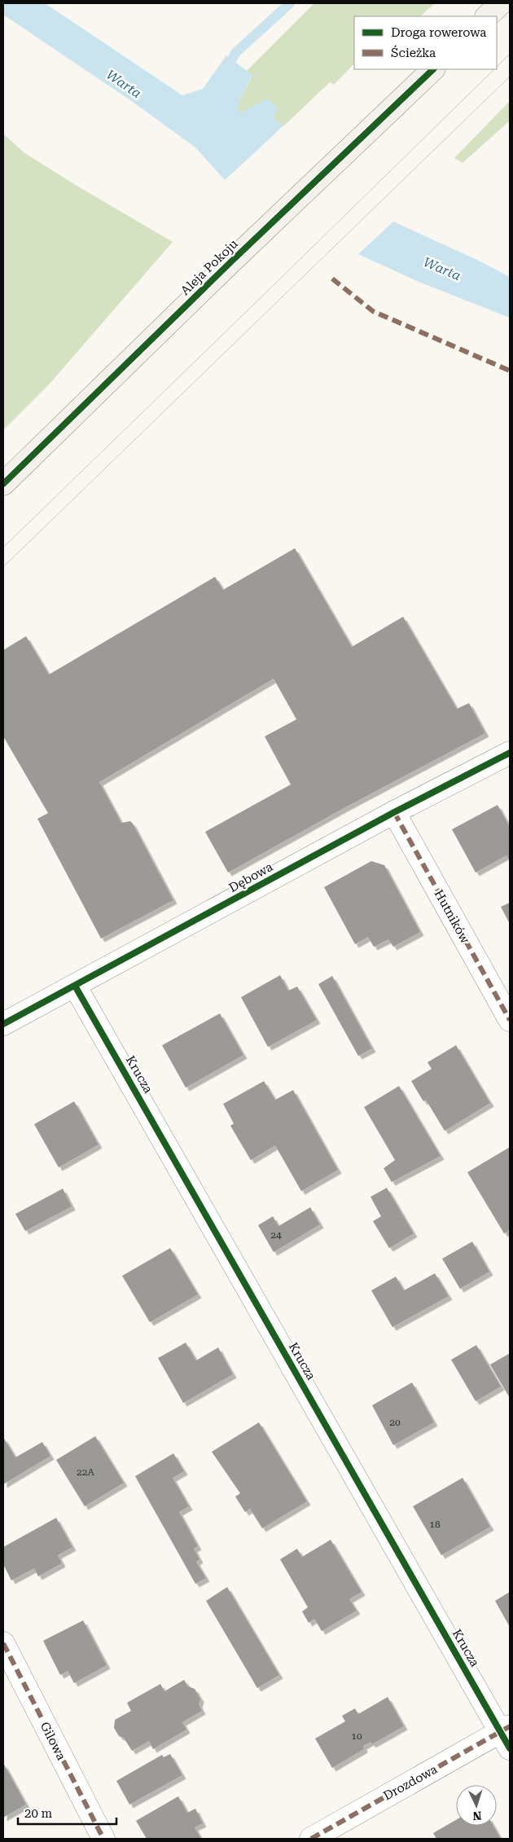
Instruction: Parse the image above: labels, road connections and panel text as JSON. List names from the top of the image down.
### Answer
{
  "streets": {
    "street": [
      "Aleja Pokoju",
      "Dębowa",
      "Hutników",
      "Krucza",
      "Gilowa",
      "Drozdowa"
    ]
  },
  "crossings": [
    ["Dębowa", "Hutników"],
    ["Dębowa", "Krucza"],
    ["Krucza", "Drozdowa"]
  ],
  "water": ["Warta"],
  "house_numbers": [
    "24",
    "20",
    "22A",
    "18",
    "10"
  ],
  "legend": ["Droga rowerowa", "Ścieżka"],
  "scale_bar": "20 m",
  "north": "bottom"
}
